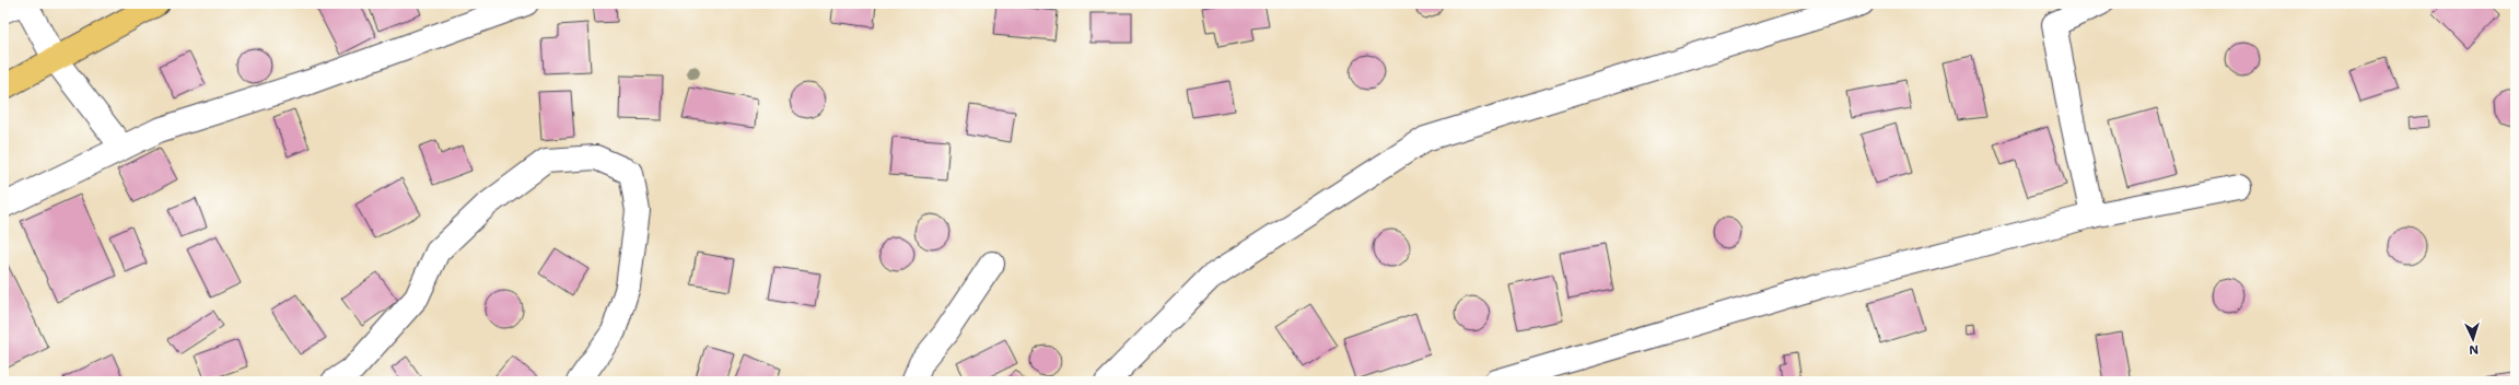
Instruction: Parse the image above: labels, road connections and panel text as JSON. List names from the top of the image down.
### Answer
{
  "north": "bottom"
}
